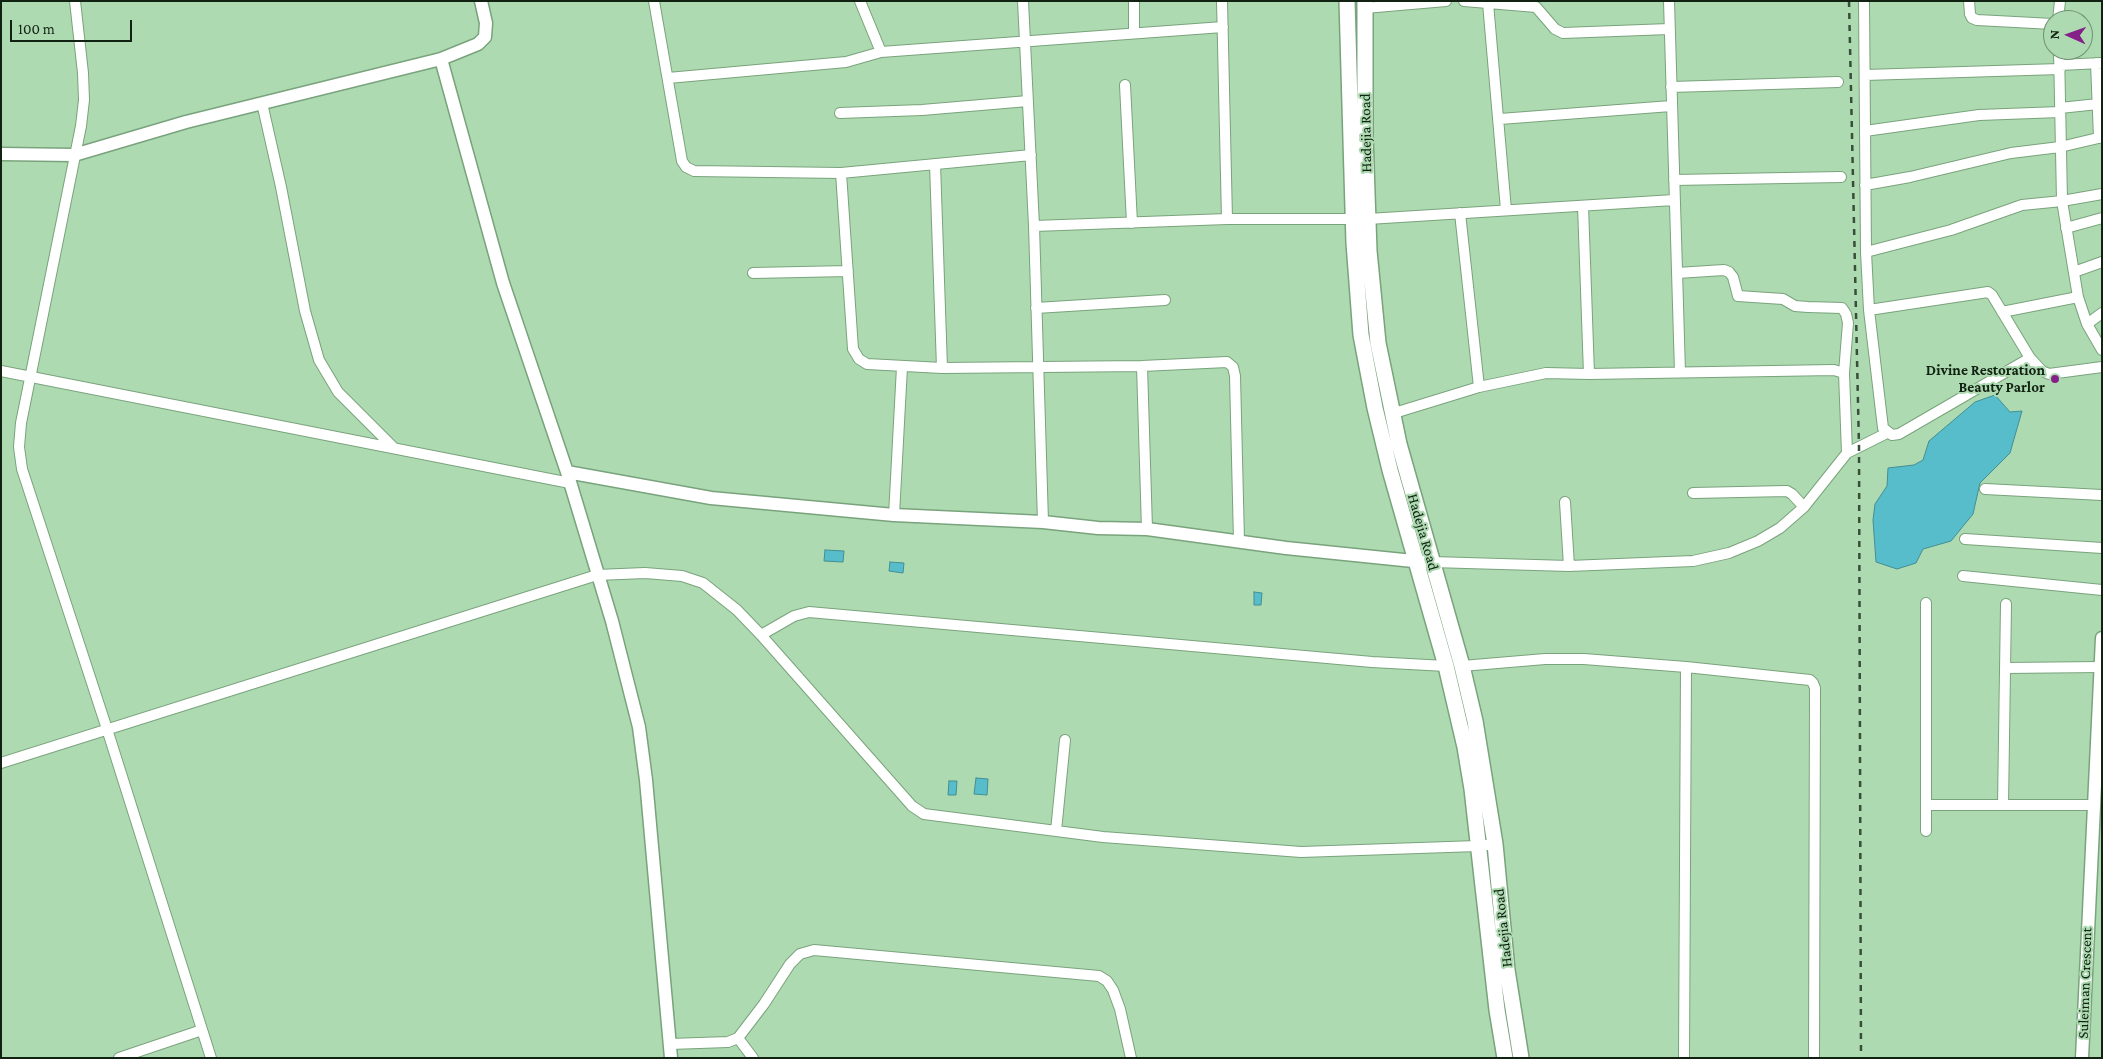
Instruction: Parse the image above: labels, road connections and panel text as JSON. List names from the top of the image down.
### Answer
{
  "streets": {
    "main road": ["Hadejia Road"],
    "street": ["Suleiman Crescent"]
  },
  "places": ["Divine Restoration Beauty Parlor"],
  "scale_bar": "100 m",
  "north": "left"
}
